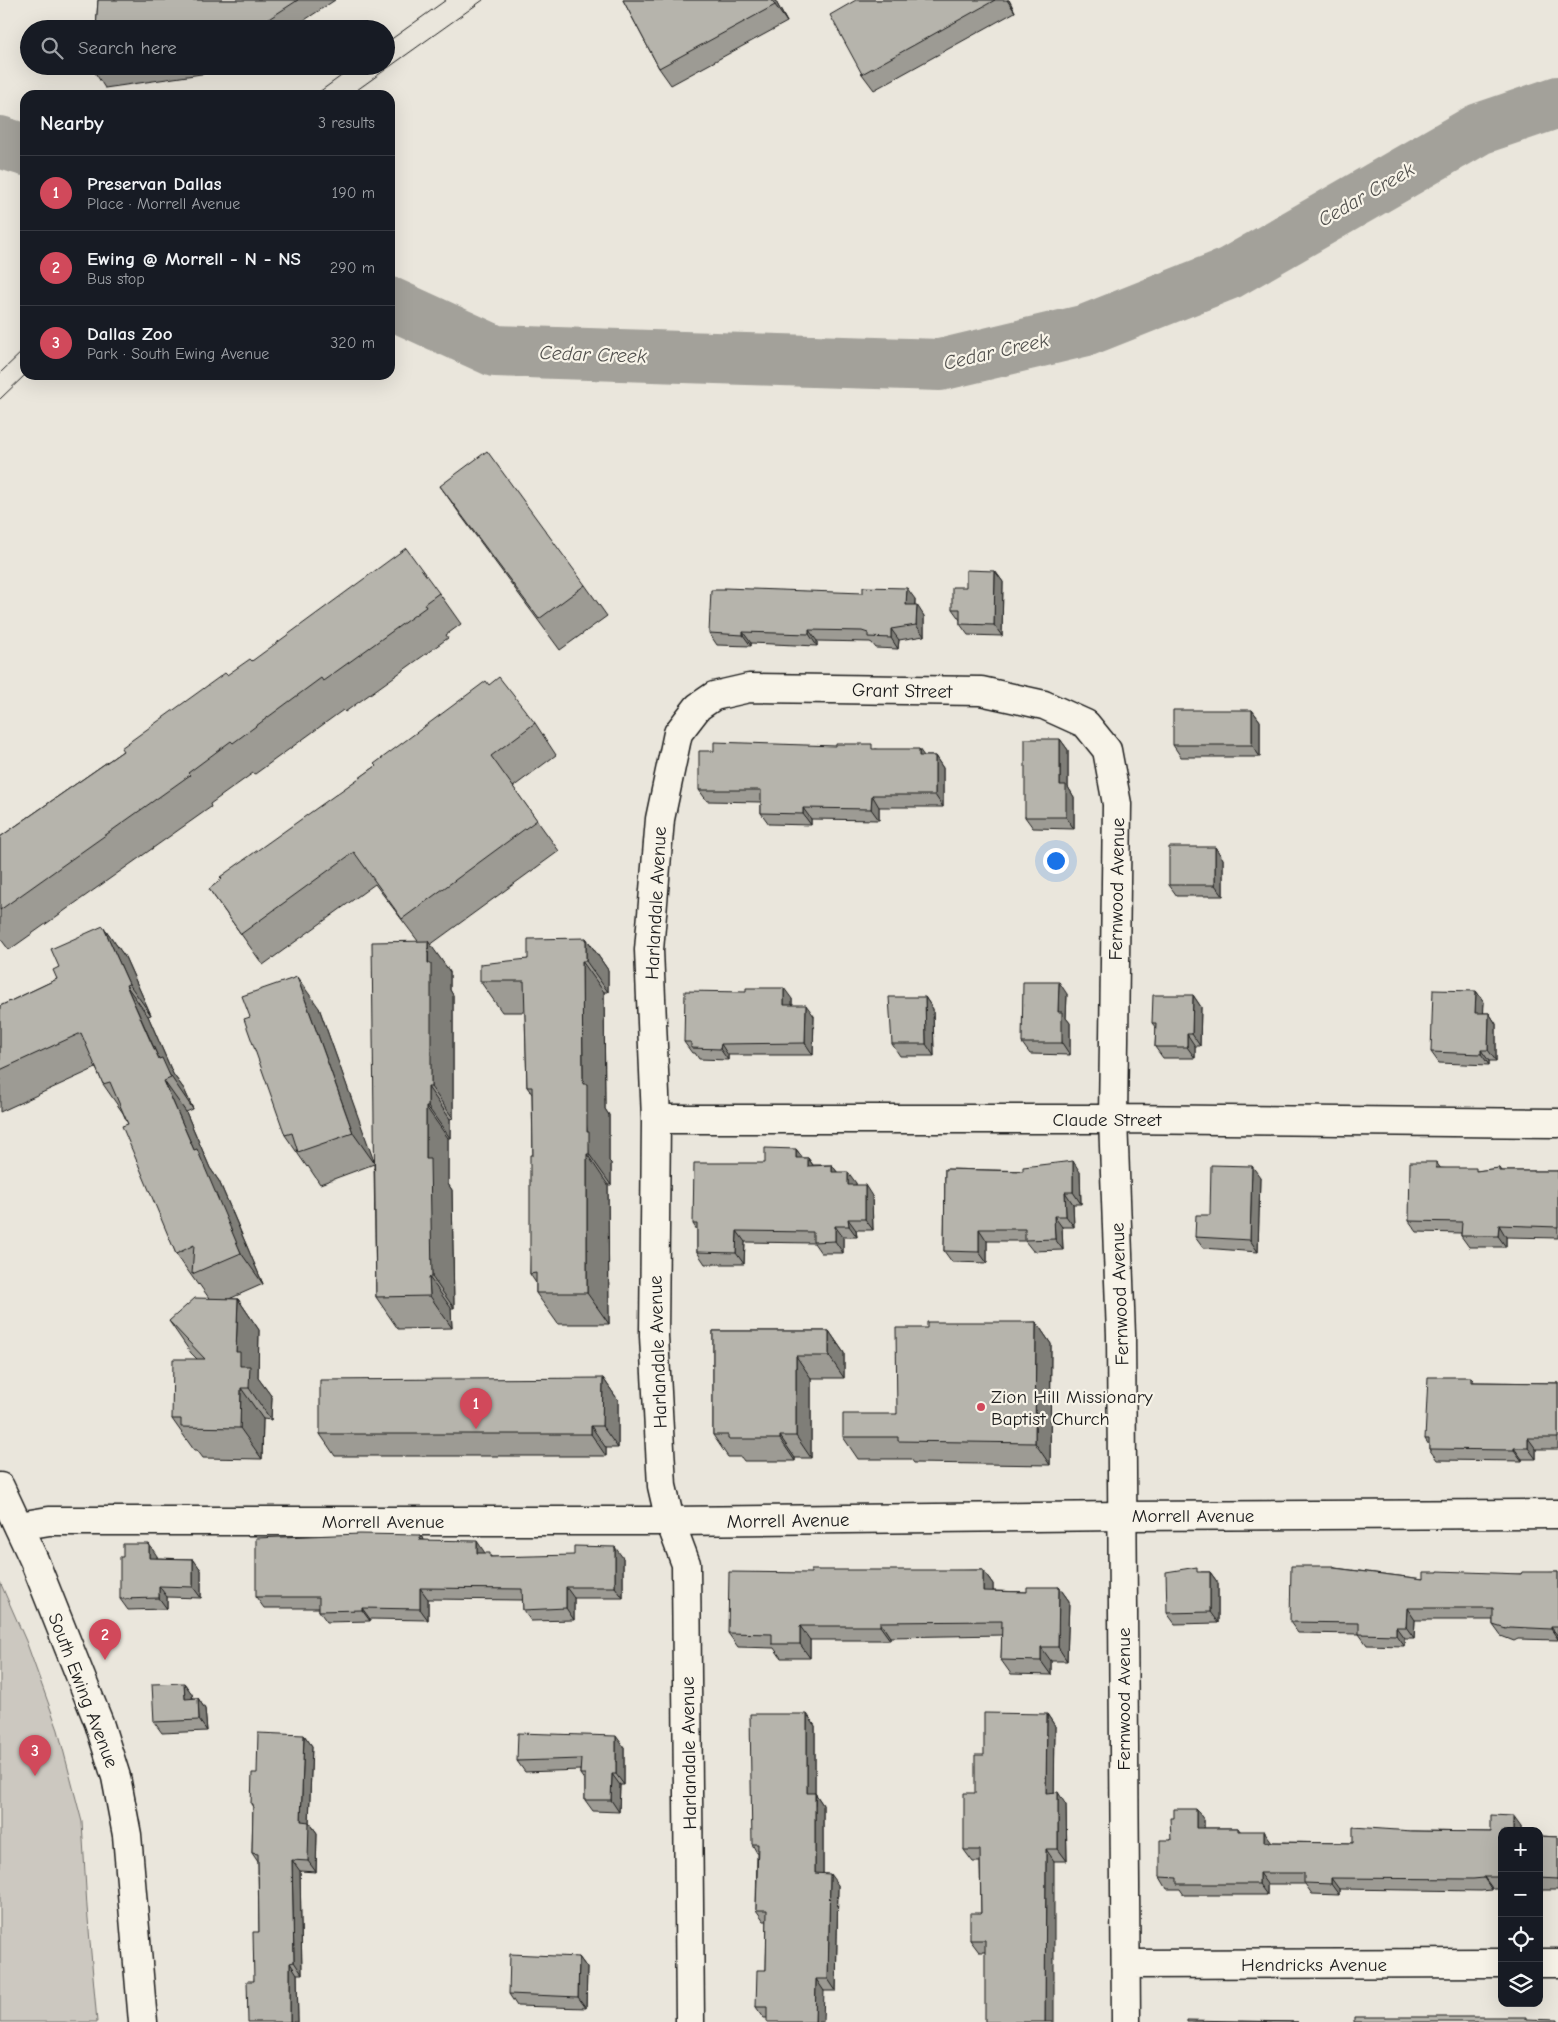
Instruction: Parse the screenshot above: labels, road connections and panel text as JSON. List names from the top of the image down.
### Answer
{
  "streets": {
    "street": [
      "Grant Street",
      "Fernwood Avenue",
      "Harlandale Avenue",
      "Claude Street",
      "Morrell Avenue",
      "South Ewing Avenue",
      "Hendricks Avenue"
    ]
  },
  "crossings": [
    ["Grant Street", "Fernwood Avenue"],
    ["Grant Street", "Harlandale Avenue"],
    ["Fernwood Avenue", "Claude Street"],
    ["Fernwood Avenue", "Morrell Avenue"],
    ["Fernwood Avenue", "Hendricks Avenue"],
    ["Harlandale Avenue", "Claude Street"],
    ["Harlandale Avenue", "Morrell Avenue"],
    ["Morrell Avenue", "South Ewing Avenue"]
  ],
  "water": ["Cedar Creek"],
  "places": ["Zion Hill Missionary Baptist Church"],
  "page": {
    "search": "Search here",
    "heading": ["Nearby", "3 results"],
    "list": [
      {
        "mark": "1",
        "name": "Preservan Dallas",
        "note": "Place · Morrell Avenue",
        "value": "190 m"
      },
      {
        "mark": "2",
        "name": "Ewing @ Morrell - N - NS",
        "note": "Bus stop",
        "value": "290 m"
      },
      {
        "mark": "3",
        "name": "Dallas Zoo",
        "note": "Park · South Ewing Avenue",
        "value": "320 m"
      }
    ],
    "pins": ["1", "2", "3"],
    "map_buttons": ["+", "−"]
  }
}
